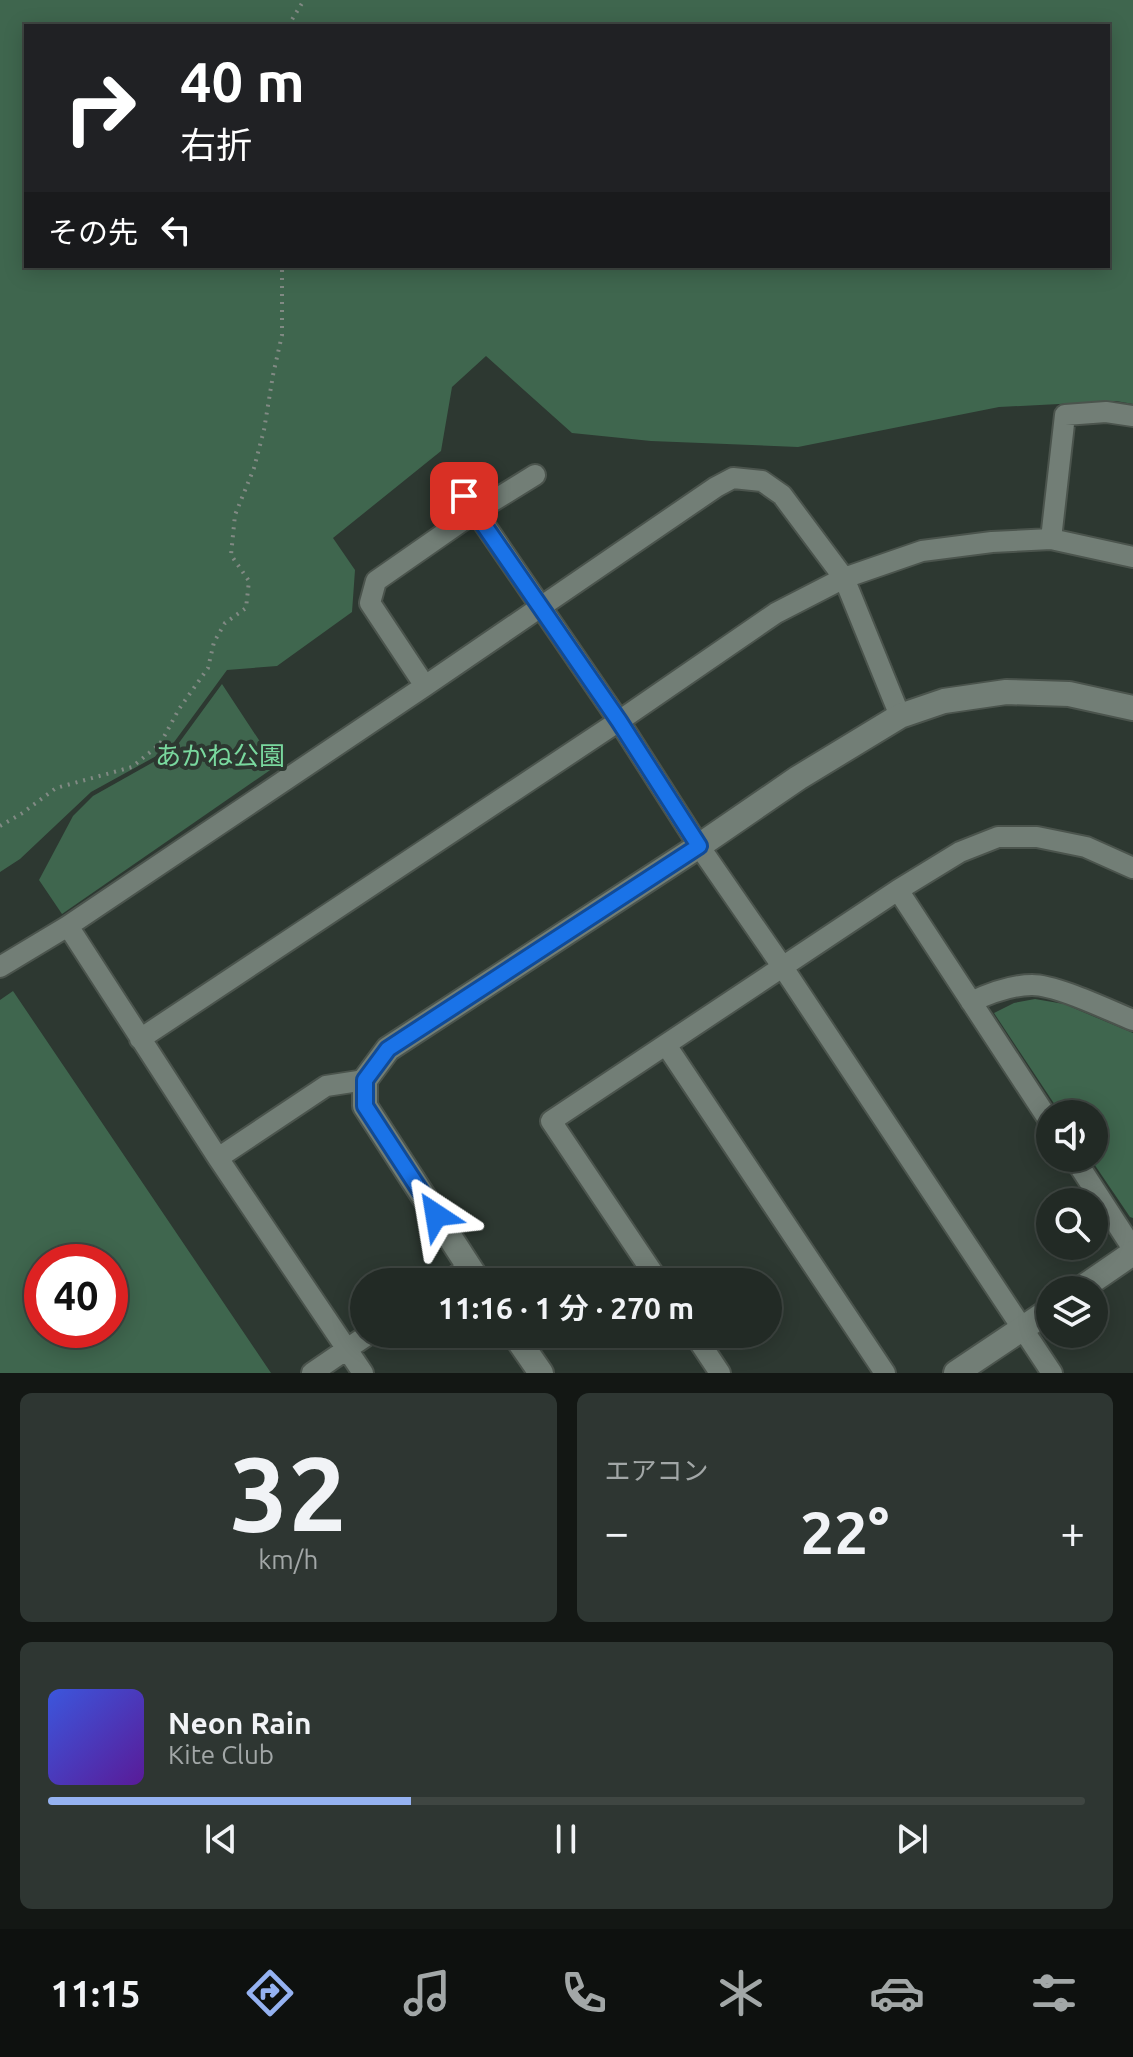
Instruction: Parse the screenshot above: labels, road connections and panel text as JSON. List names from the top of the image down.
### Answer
{
  "parks": ["あかね公園"],
  "page": {
    "turn": ["40 m", "右折"],
    "then": "その先",
    "limit": "40",
    "trip": "11:16 · 1 分 · 270 m",
    "tile": [
      ["32", "km/h"],
      "エアコン"
    ],
    "heat": ["−", "22°", "+"],
    "song": ["Neon Rain", "Kite Club"],
    "tabs": "11:15"
  }
}
